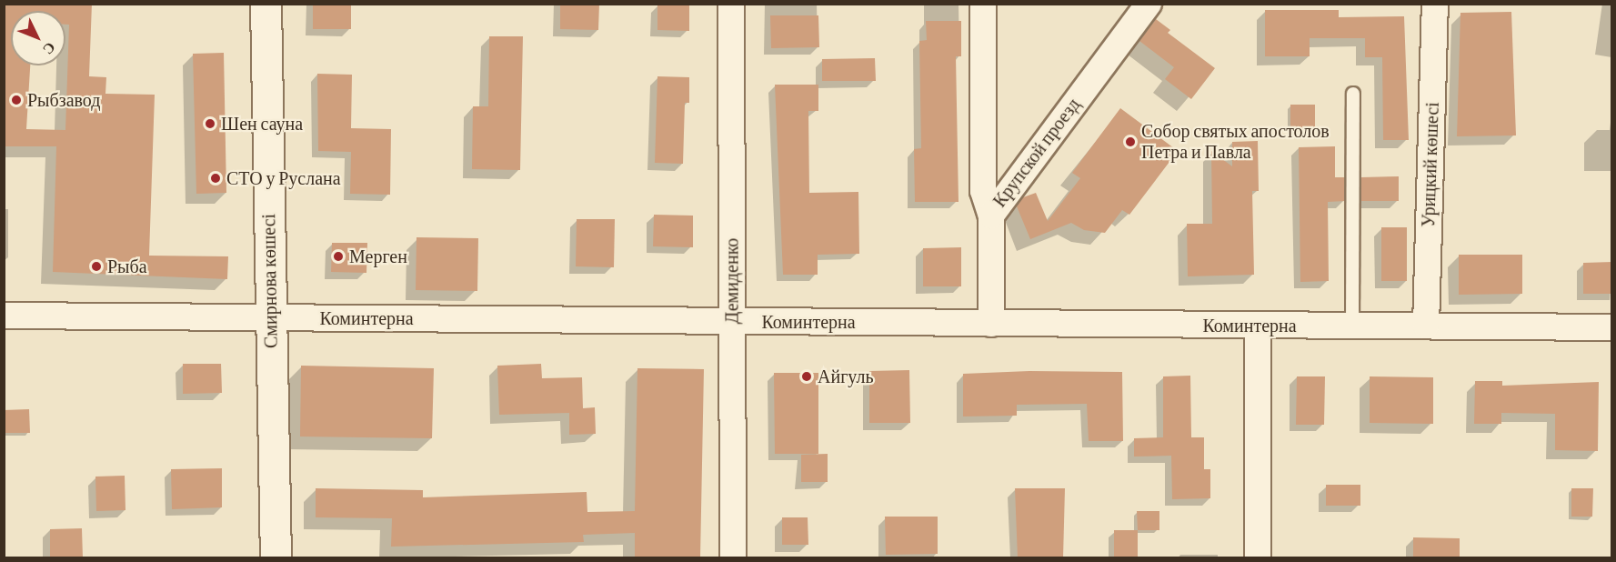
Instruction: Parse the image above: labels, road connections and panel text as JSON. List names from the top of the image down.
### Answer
{
  "streets": {
    "street": [
      "Крупской проезд",
      "Урицкий көшесі",
      "Смирнова көшесі",
      "Демиденко",
      "Коминтерна"
    ]
  },
  "crossings": [
    ["Крупской проезд", "Коминтерна"],
    ["Урицкий көшесі", "Коминтерна"],
    ["Смирнова көшесі", "Коминтерна"],
    ["Демиденко", "Коминтерна"]
  ],
  "places": [
    "Рыбзавод",
    "Шен сауна",
    "Собор святых апостолов Петра и Павла",
    "СТО у Руслана",
    "Мерген",
    "Рыба",
    "Айгуль"
  ],
  "north": "bottom right"
}
